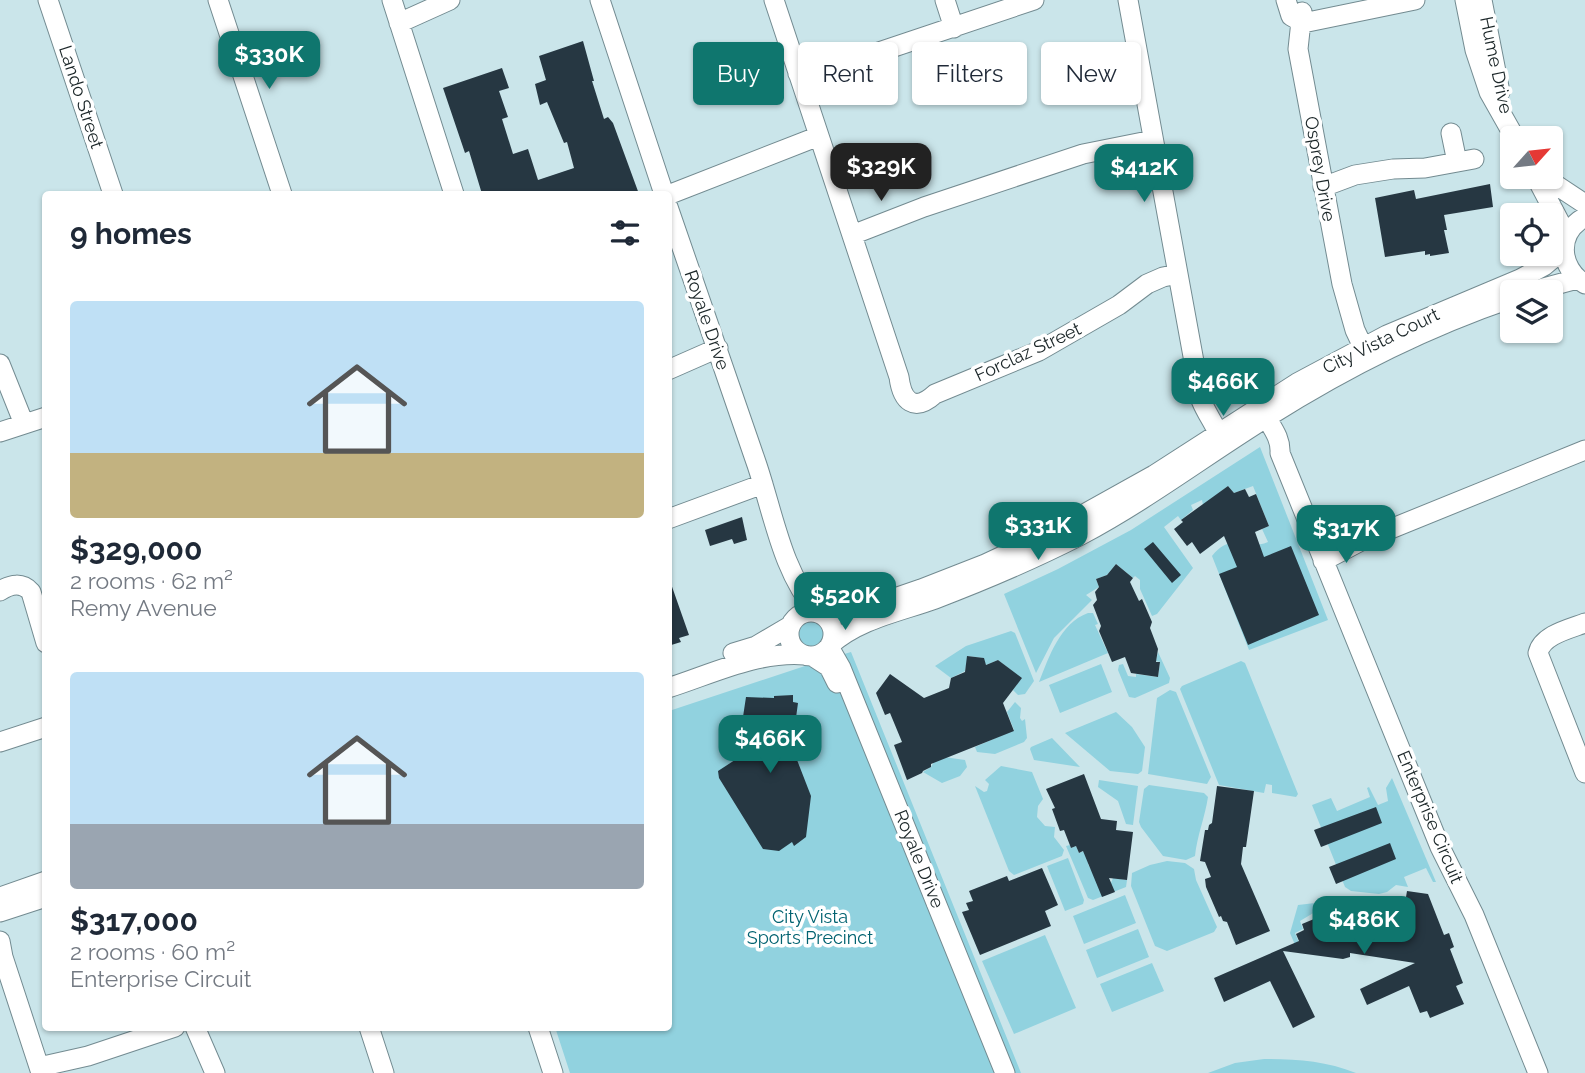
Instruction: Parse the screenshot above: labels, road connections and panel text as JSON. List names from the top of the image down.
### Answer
{
  "streets": {
    "street": [
      "Hume Drive",
      "Lando Street",
      "Osprey Drive",
      "Royale Drive",
      "City Vista Court",
      "Forclaz Street",
      "Enterprise Circuit"
    ]
  },
  "crossings": [
    ["Osprey Drive", "City Vista Court"],
    ["Royale Drive", "City Vista Court"],
    ["City Vista Court", "Enterprise Circuit"]
  ],
  "parks": ["City Vista Sports Precinct"],
  "north": "top right",
  "page": {
    "price": [
      "$330K",
      "$329K",
      "$412K",
      "$466K",
      "$331K",
      "$317K",
      "$520K",
      "$466K",
      "$486K"
    ],
    "chip": [
      "Buy",
      "Rent",
      "Filters",
      "New"
    ],
    "heading": "9 homes",
    "list": [
      {
        "name": "$329,000",
        "note": "2 rooms · 62 m² · Remy Avenue"
      },
      {
        "name": "$317,000",
        "note": "2 rooms · 60 m² · Enterprise Circuit"
      }
    ]
  }
}
